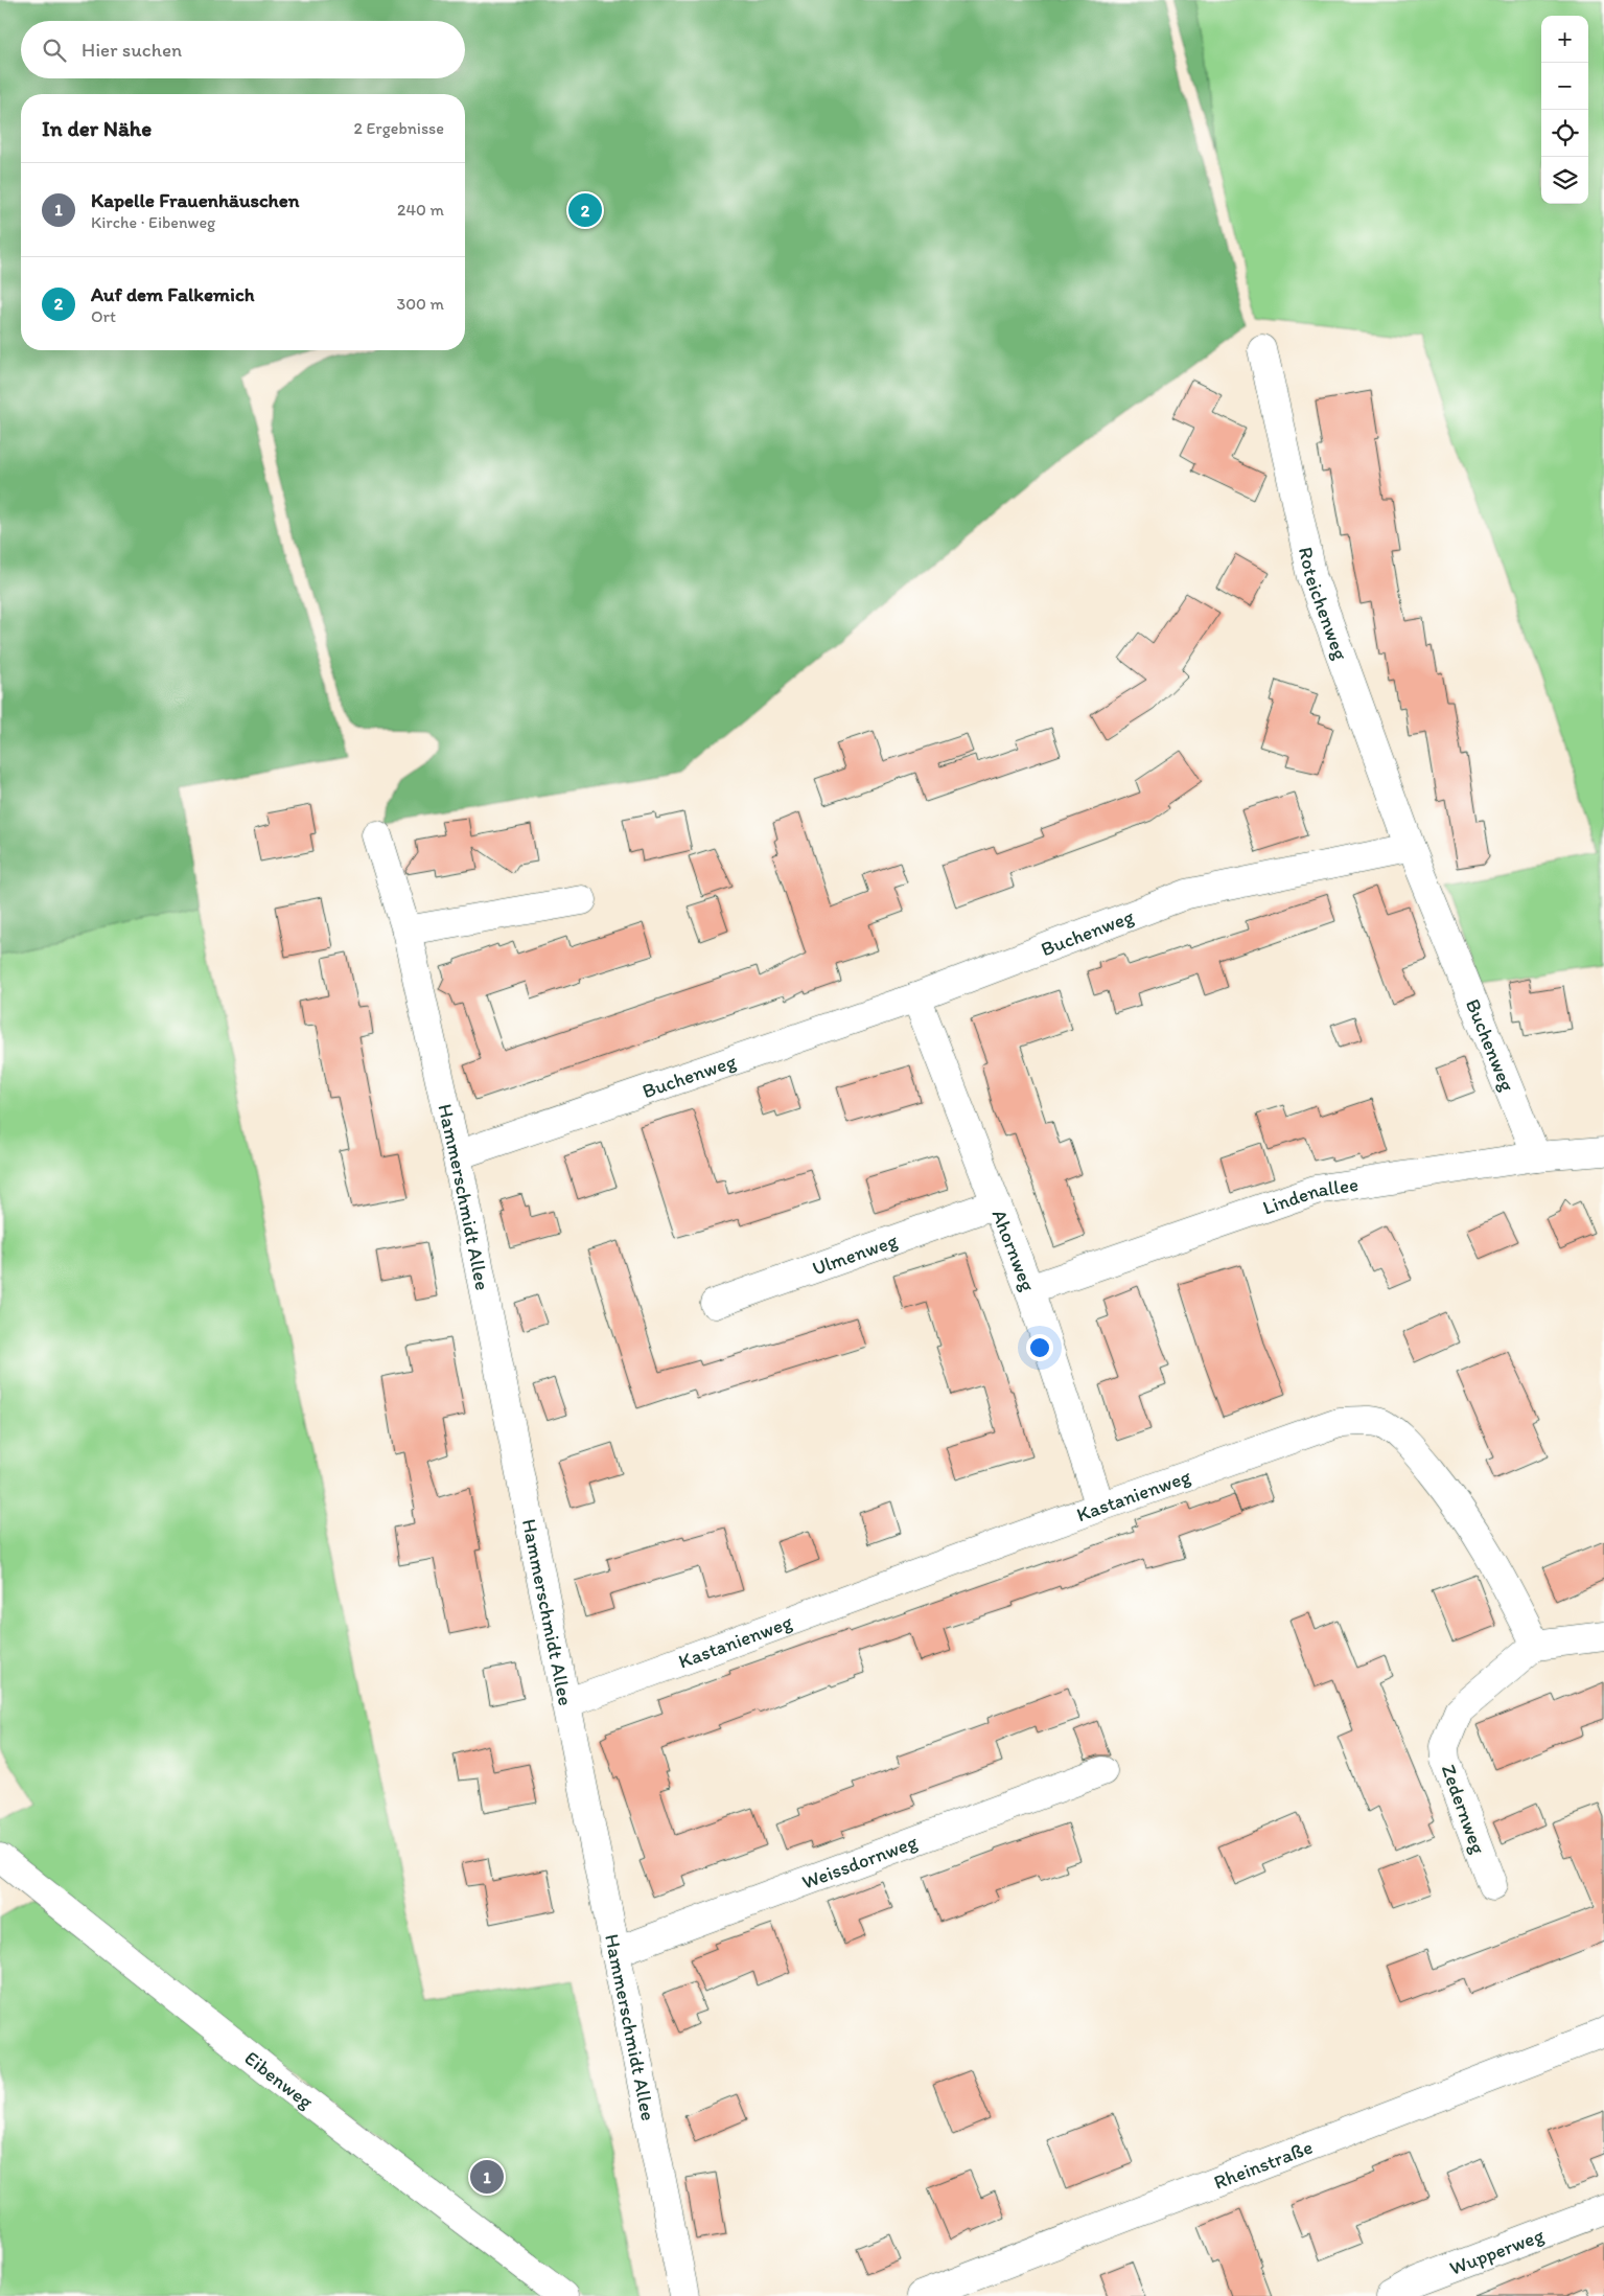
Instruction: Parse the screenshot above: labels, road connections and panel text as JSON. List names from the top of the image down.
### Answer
{
  "streets": {
    "street": [
      "Roteichenweg",
      "Buchenweg",
      "Lindenallee",
      "Hammerschmidt Allee",
      "Ahornweg",
      "Ulmenweg",
      "Kastanienweg",
      "Zedernweg",
      "Weissdornweg",
      "Eibenweg",
      "Rheinstraße",
      "Wupperweg"
    ]
  },
  "crossings": [
    ["Roteichenweg", "Buchenweg"],
    ["Buchenweg", "Lindenallee"],
    ["Buchenweg", "Hammerschmidt Allee"],
    ["Buchenweg", "Ahornweg"],
    ["Lindenallee", "Ahornweg"],
    ["Hammerschmidt Allee", "Kastanienweg"],
    ["Hammerschmidt Allee", "Weissdornweg"],
    ["Ahornweg", "Ulmenweg"],
    ["Ahornweg", "Kastanienweg"],
    ["Kastanienweg", "Zedernweg"]
  ],
  "page": {
    "map_buttons": ["+", "−"],
    "search": "Hier suchen",
    "heading": ["In der Nähe", "2 Ergebnisse"],
    "list": [
      {
        "mark": "1",
        "name": "Kapelle Frauenhäuschen",
        "note": "Kirche · Eibenweg",
        "value": "240 m"
      },
      {
        "mark": "2",
        "name": "Auf dem Falkemich",
        "note": "Ort",
        "value": "300 m"
      }
    ],
    "pins": ["2", "1"]
  }
}
